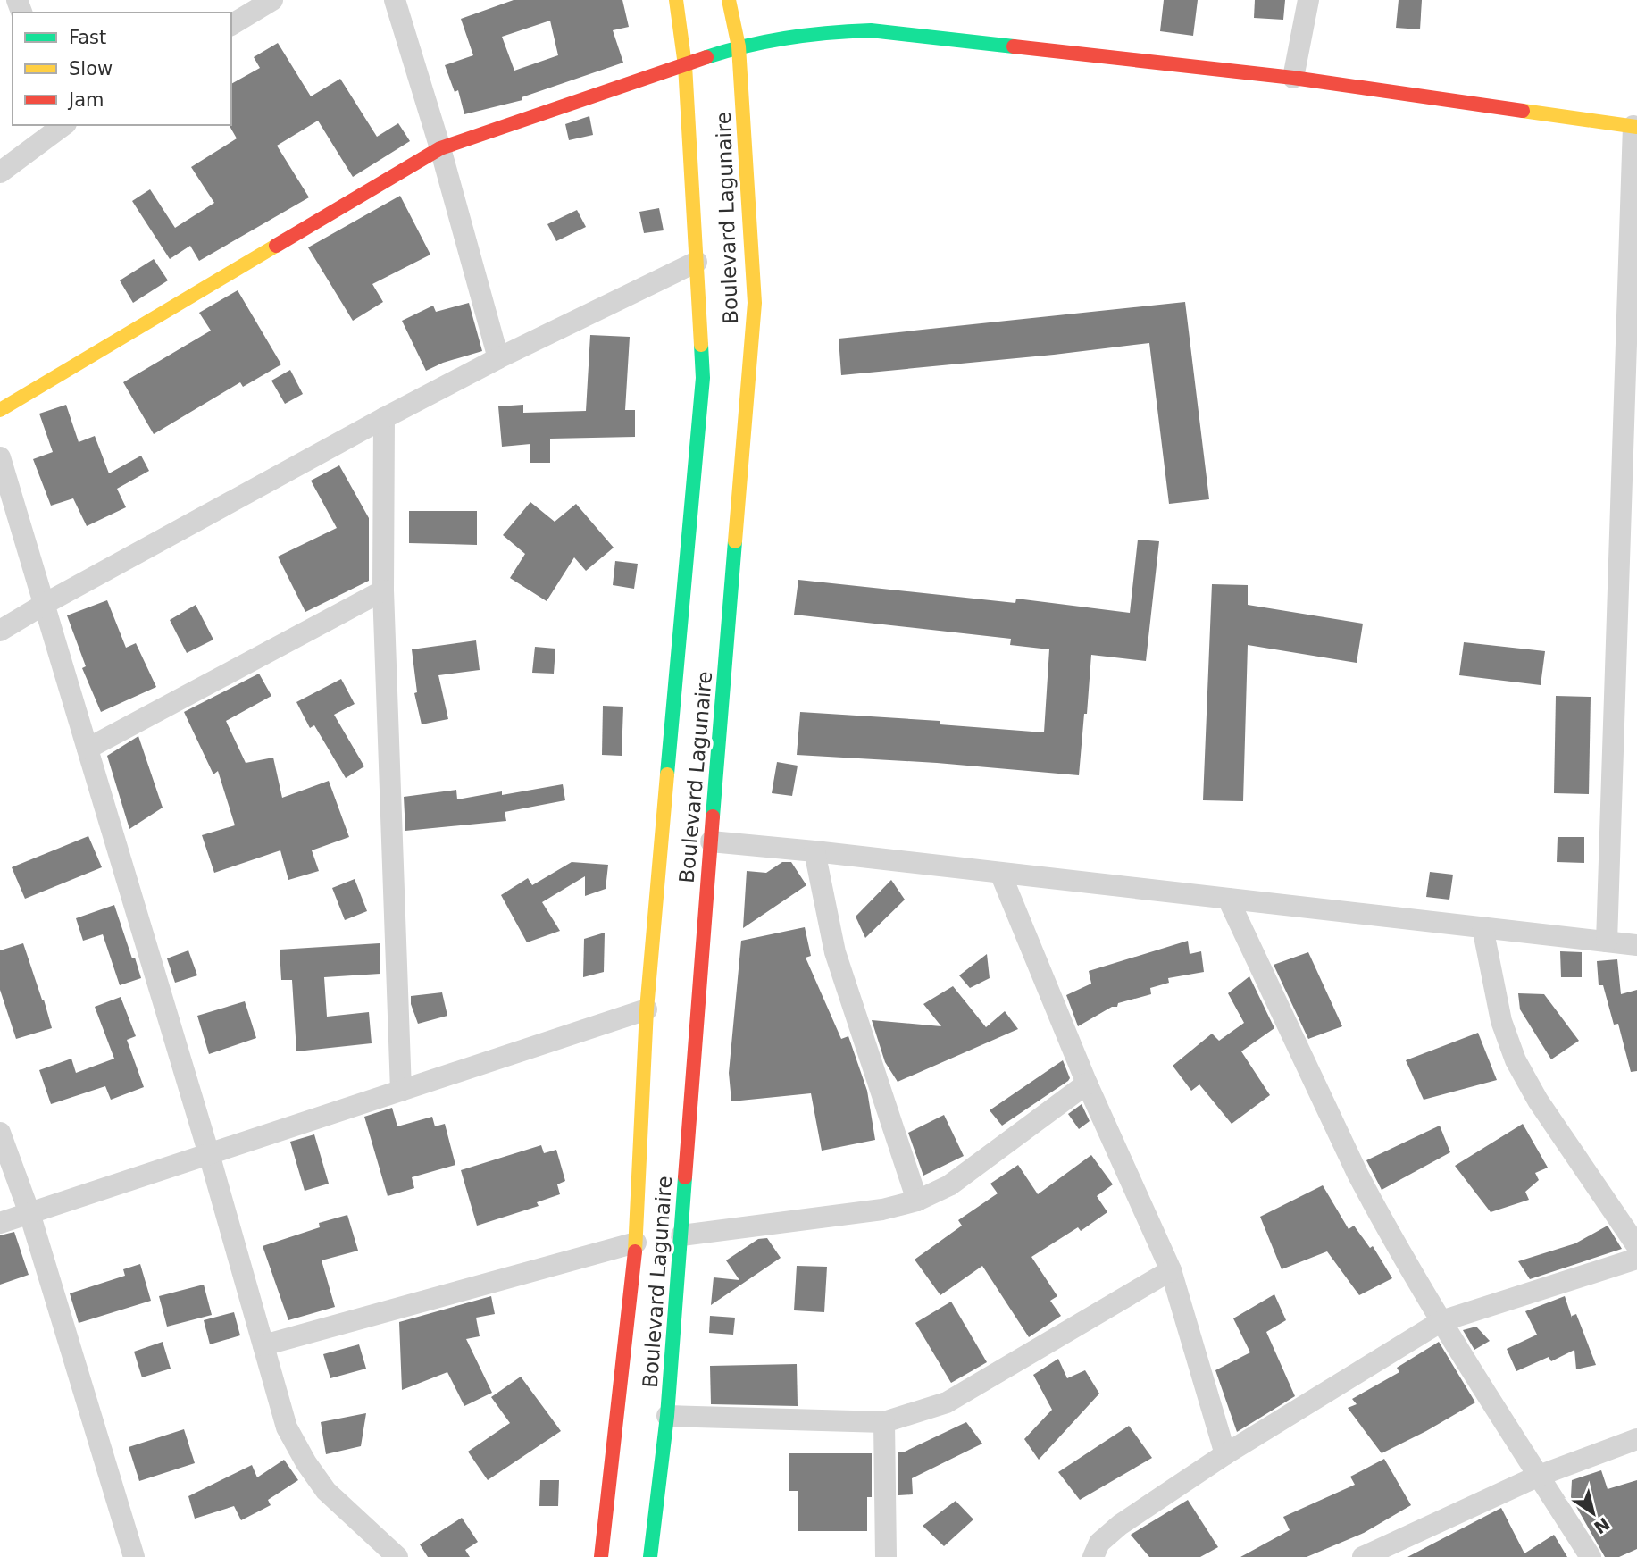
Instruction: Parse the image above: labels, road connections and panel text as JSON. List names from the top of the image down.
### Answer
{
  "streets": {
    "main road": ["Boulevard Lagunaire"]
  },
  "legend": ["Fast", "Slow", "Jam"],
  "north": "bottom right"
}
